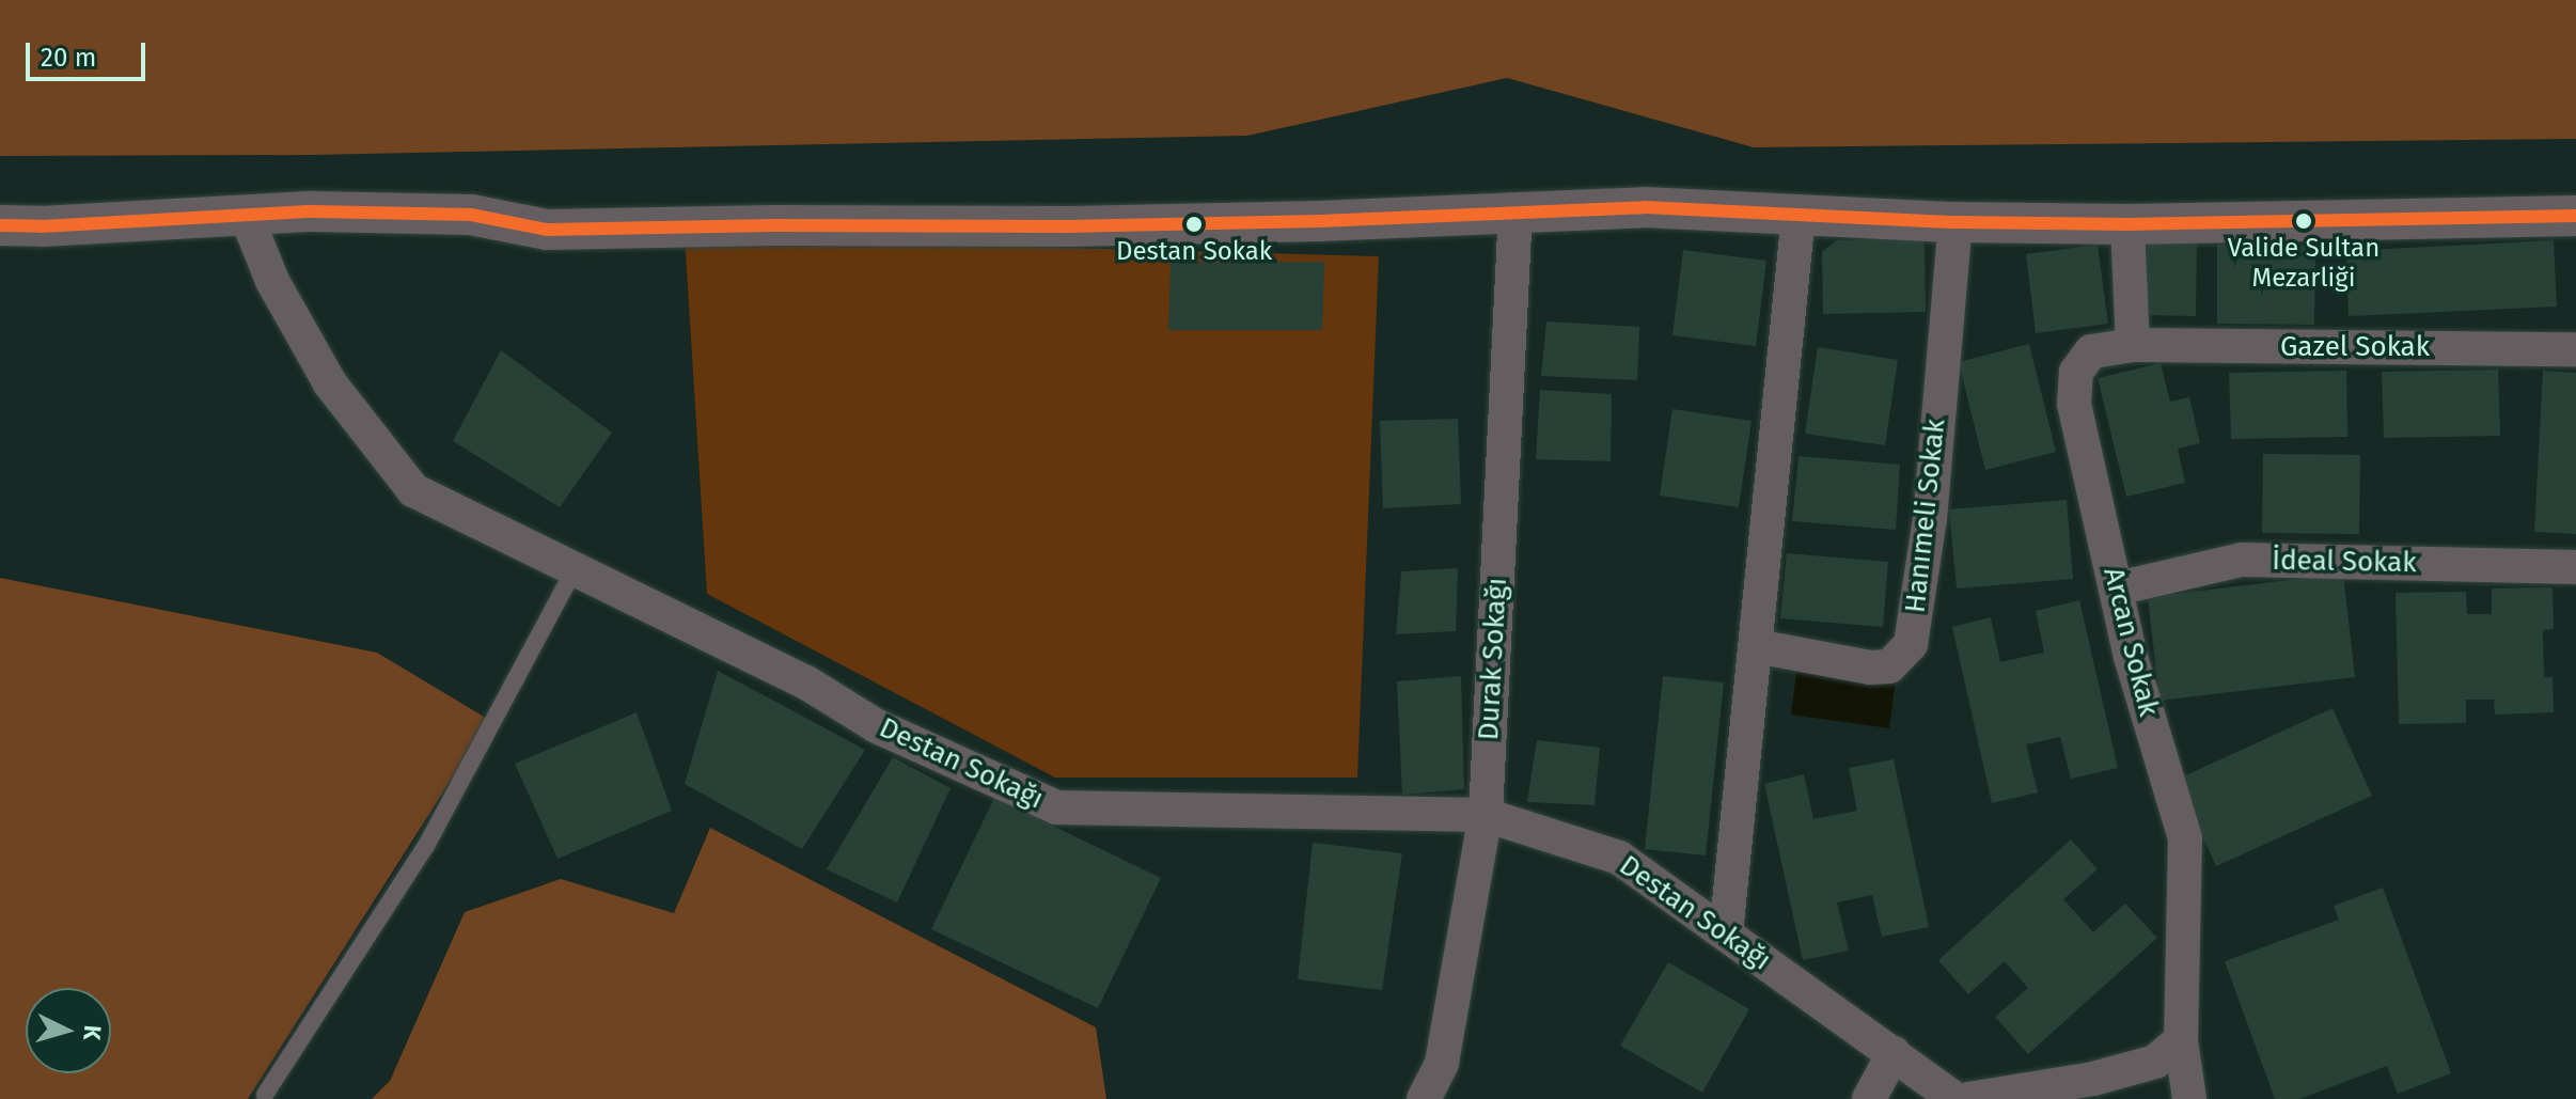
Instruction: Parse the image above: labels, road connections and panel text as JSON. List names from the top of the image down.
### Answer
{
  "streets": {
    "street": [
      "Gazel Sokak",
      "Hanımeli Sokak",
      "İdeal Sokak",
      "Arcan Sokak",
      "Durak Sokağı",
      "Destan Sokağı"
    ]
  },
  "crossings": [
    ["Gazel Sokak", "Arcan Sokak"],
    ["İdeal Sokak", "Arcan Sokak"],
    ["Durak Sokağı", "Destan Sokağı"]
  ],
  "places": ["Valide Sultan Mezarliği", "Destan Sokak"],
  "scale_bar": "20 m",
  "north": "right"
}
